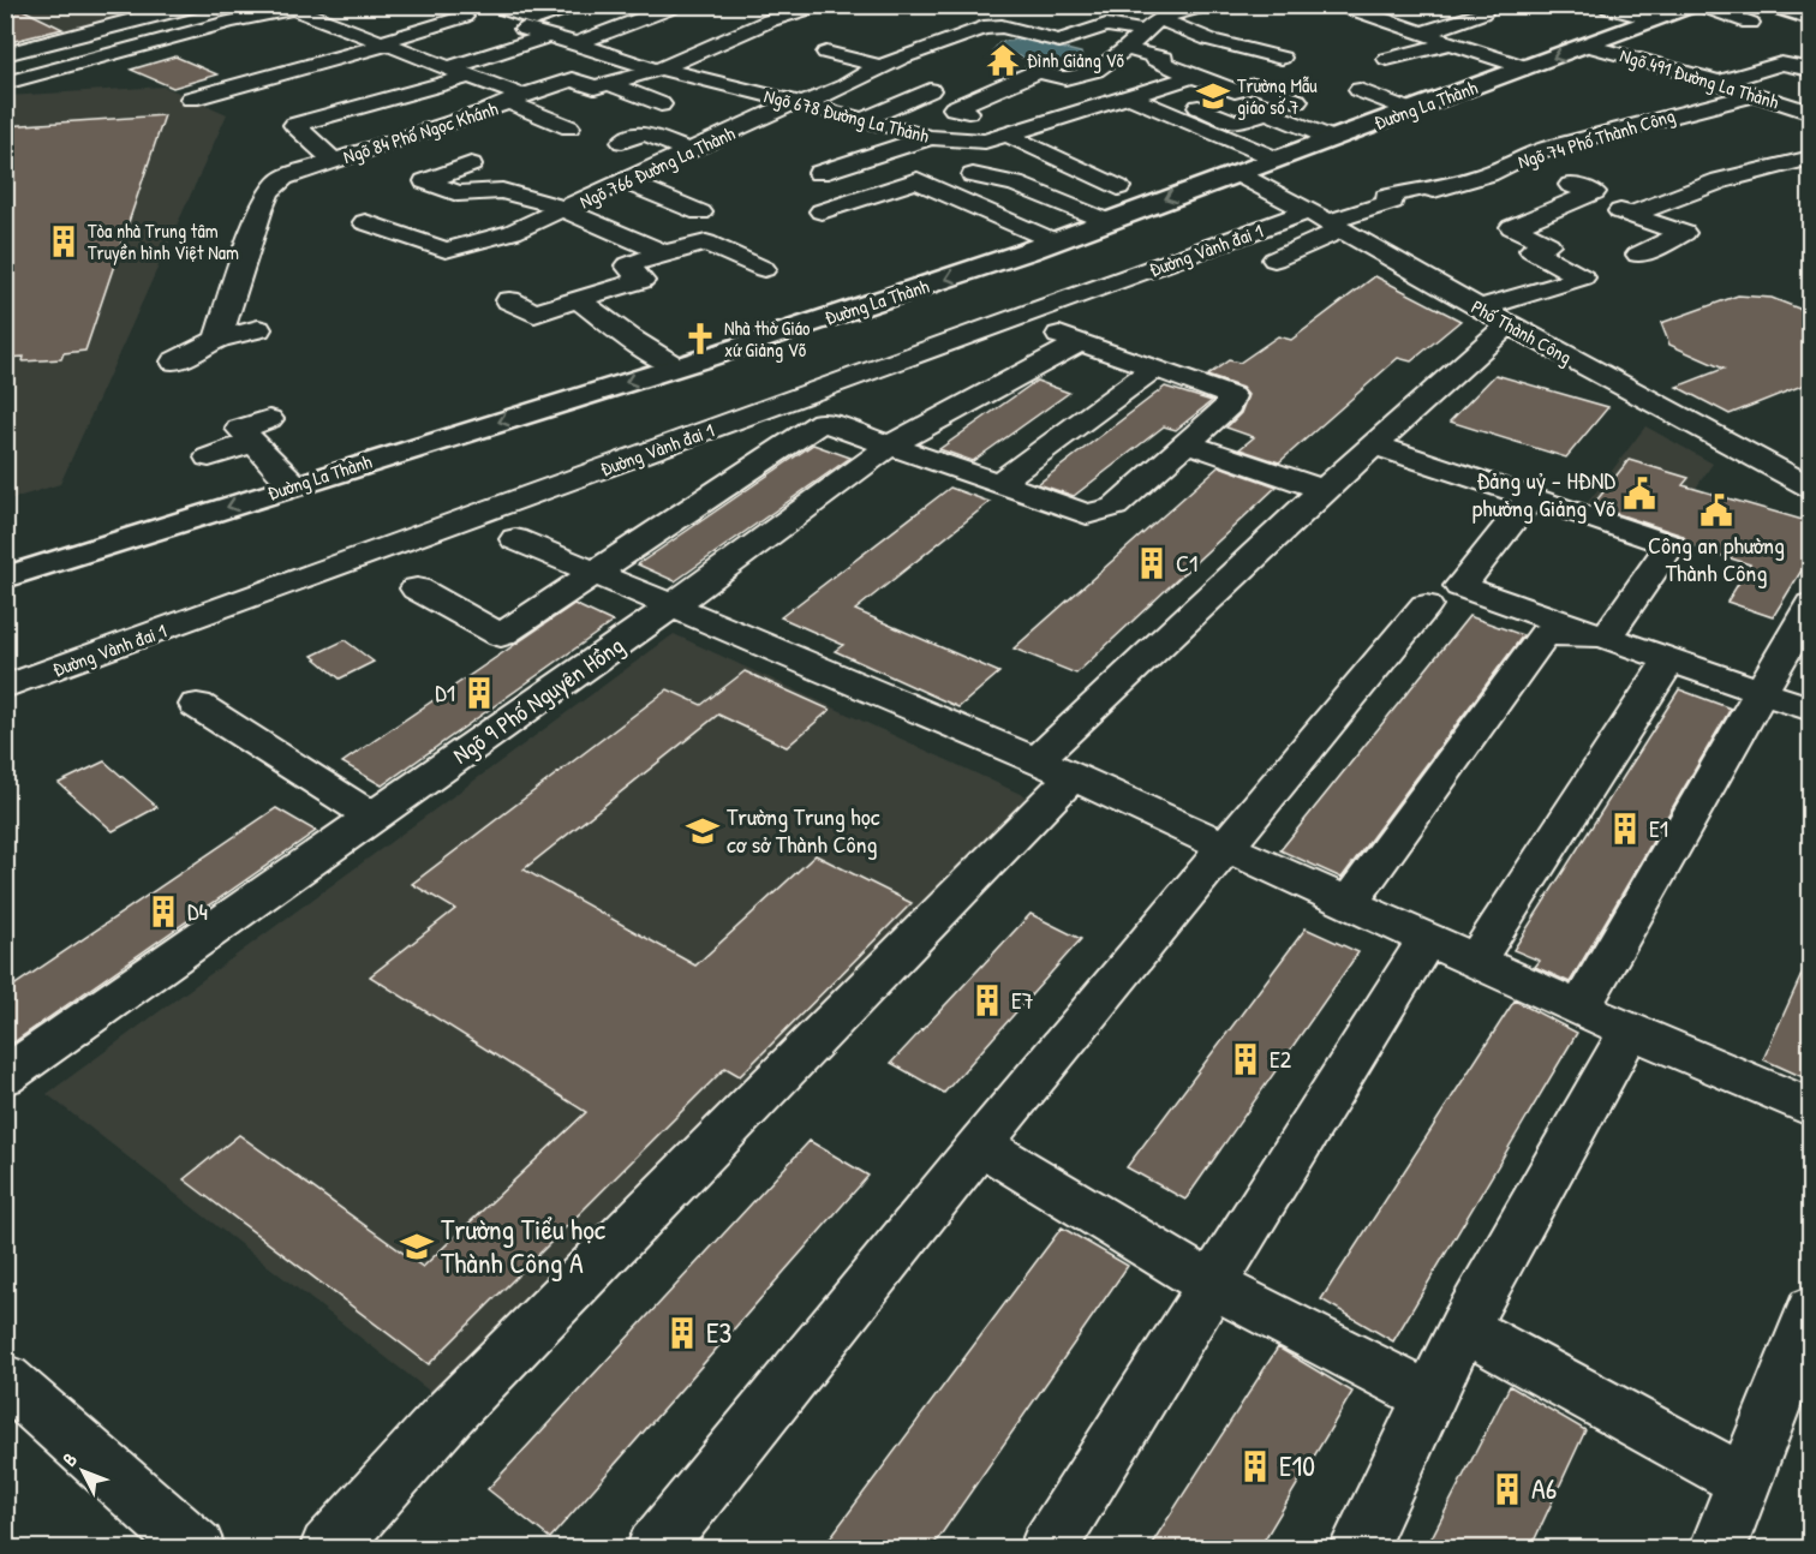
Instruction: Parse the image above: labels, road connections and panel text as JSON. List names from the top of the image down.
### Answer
{
  "streets": {
    "main road": ["Đường La Thành"],
    "street": [
      "Ngõ 491 Đường La Thành",
      "Ngõ 678 Đường La Thành",
      "Ngõ 84 Phố Ngọc Khánh",
      "Ngõ 74 Phố Thành Công",
      "Ngõ 766 Đường La Thành",
      "Đường Vành đai 1",
      "Phố Thành Công",
      "Ngõ 9 Phố Nguyên Hồng"
    ]
  },
  "crossings": [
    ["Ngõ 491 Đường La Thành", "Đường La Thành"],
    ["Ngõ 491 Đường La Thành", "Ngõ 74 Phố Thành Công"],
    ["Đường La Thành", "Phố Thành Công"],
    ["Ngõ 678 Đường La Thành", "Ngõ 766 Đường La Thành"],
    ["Ngõ 74 Phố Thành Công", "Đường Vành đai 1"],
    ["Ngõ 74 Phố Thành Công", "Phố Thành Công"],
    ["Đường Vành đai 1", "Phố Thành Công"]
  ],
  "one_way": ["Đường La Thành"],
  "places": {
    "temple": ["Đình Giảng Võ"],
    "school or university": ["Trường Mẫu giáo số 7", "Trường Trung học cơ sở Thành Công", "Trường Tiểu học Thành Công A"],
    "building": [
      "Tòa nhà Trung tâm Truyền hình Việt Nam",
      "C1",
      "D1",
      "E1",
      "D4",
      "E7",
      "E2",
      "E3",
      "E10",
      "A6"
    ],
    "church": ["Nhà thờ Giáo xứ Giảng Võ"],
    "public building": ["Đảng uỷ - HĐND phường Giảng Võ", "Công an phường Thành Công"]
  },
  "north": "top left"
}
